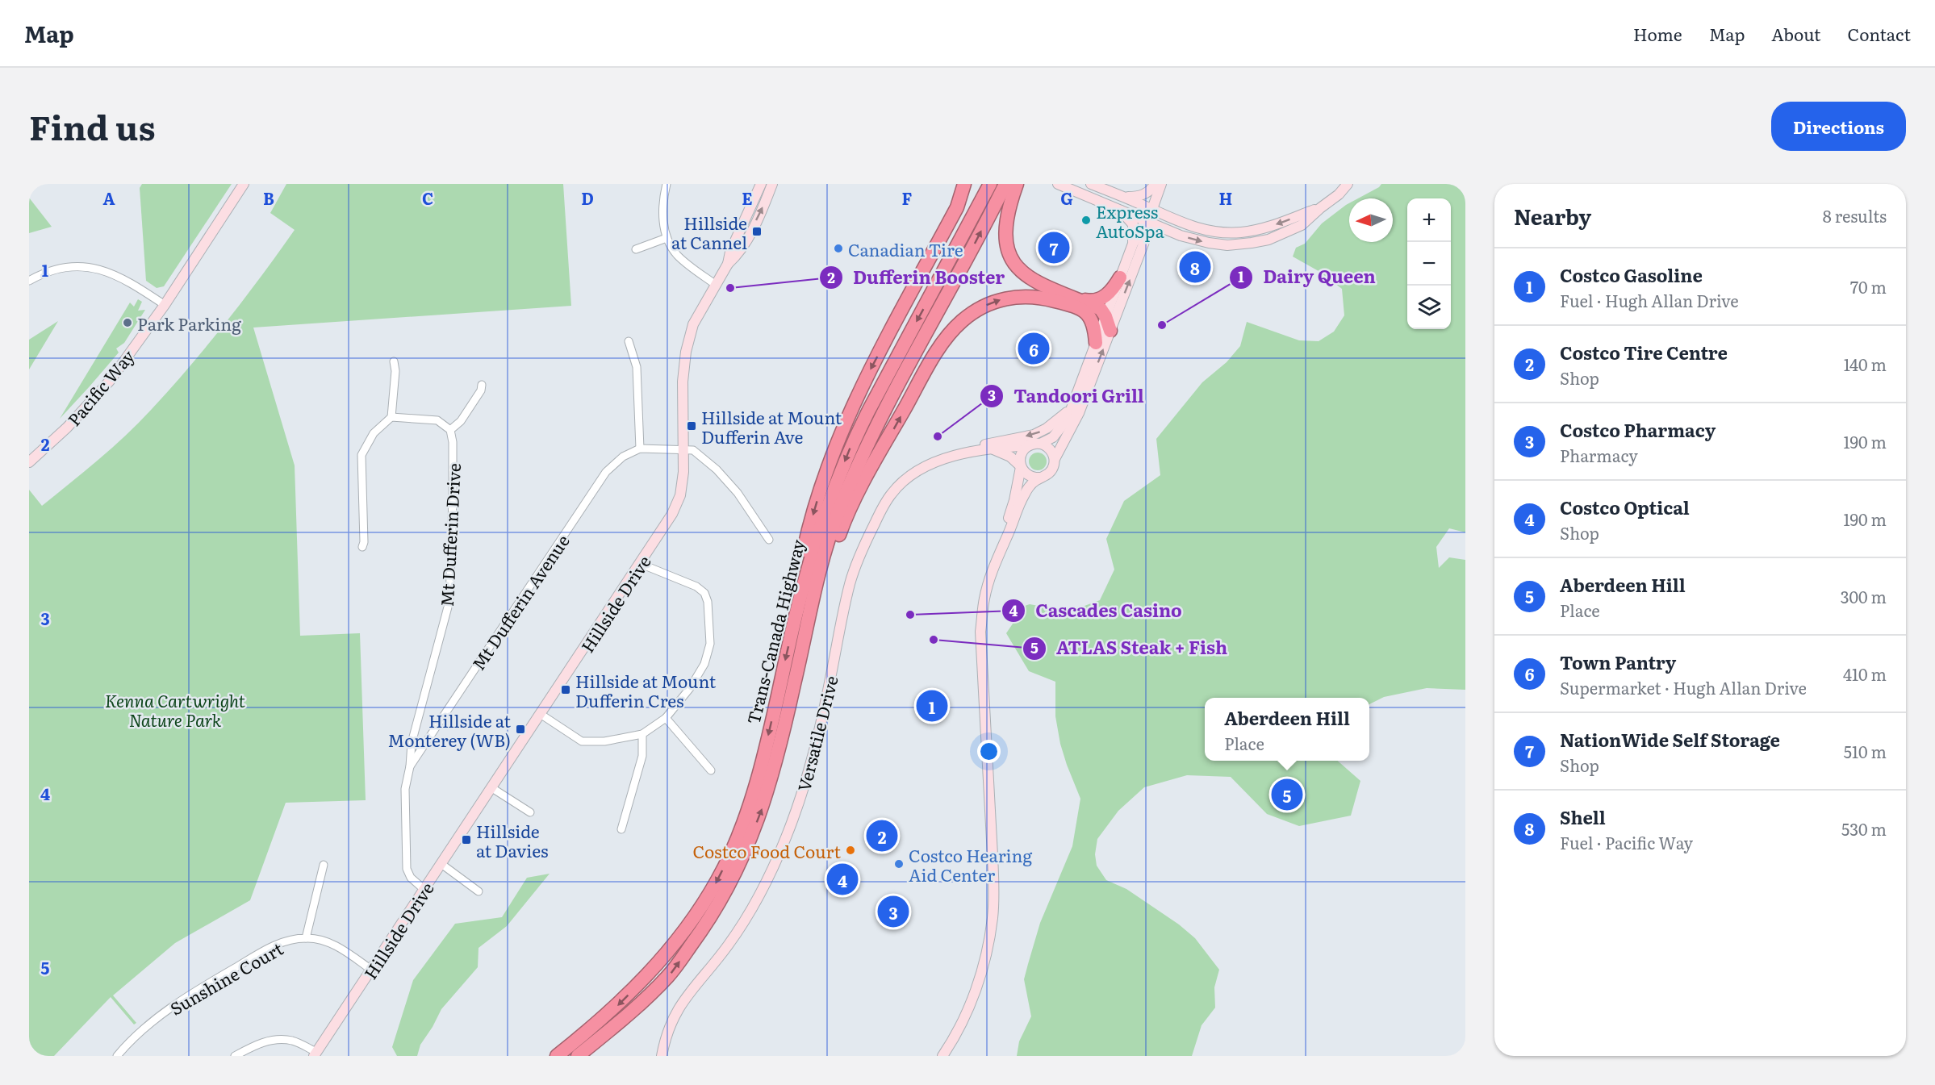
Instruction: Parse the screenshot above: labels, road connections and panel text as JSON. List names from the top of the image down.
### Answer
{
  "streets": {
    "highway": ["Trans-Canada Highway"],
    "street": [
      "Pacific Way",
      "Mt Dufferin Drive",
      "Mt Dufferin Avenue",
      "Hillside Drive",
      "Versatile Drive",
      "Sunshine Court"
    ]
  },
  "crossings": [
    ["Mt Dufferin Drive", "Mt Dufferin Avenue"],
    ["Mt Dufferin Drive", "Hillside Drive"],
    ["Hillside Drive", "Sunshine Court"]
  ],
  "parks": ["Kenna Cartwright Nature Park"],
  "places": {
    "other": [
      "Express AutoSpa",
      "Canadian Tire",
      "Dufferin Booster",
      "Park Parking",
      "Dairy Queen",
      "Tandoori Grill",
      "Cascades Casino",
      "ATLAS Steak + Fish",
      "Costco Food Court",
      "Costco Hearing Aid Center"
    ],
    "transit": [
      "Hillside at Cannel",
      "Hillside at Mount Dufferin Ave",
      "Hillside at Mount Dufferin Cres",
      "Hillside at Monterey (WB)",
      "Hillside at Davies"
    ]
  },
  "north": "left",
  "page": {
    "header": "Map",
    "nav": [
      "Home",
      "Map",
      "About",
      "Contact"
    ],
    "title": "Find us",
    "buttons": "Directions",
    "heading": ["Nearby", "8 results"],
    "map_buttons": ["+", "−"],
    "pins": [
      "7",
      "8",
      "6",
      "1",
      "5",
      "2",
      "4",
      "3"
    ],
    "list": [
      {
        "mark": "1",
        "name": "Costco Gasoline",
        "note": "Fuel · Hugh Allan Drive",
        "value": "70 m"
      },
      {
        "mark": "2",
        "name": "Costco Tire Centre",
        "note": "Shop",
        "value": "140 m"
      },
      {
        "mark": "3",
        "name": "Costco Pharmacy",
        "note": "Pharmacy",
        "value": "190 m"
      },
      {
        "mark": "4",
        "name": "Costco Optical",
        "note": "Shop",
        "value": "190 m"
      },
      {
        "mark": "5",
        "name": "Aberdeen Hill",
        "note": "Place",
        "value": "300 m"
      },
      {
        "mark": "6",
        "name": "Town Pantry",
        "note": "Supermarket · Hugh Allan Drive",
        "value": "410 m"
      },
      {
        "mark": "7",
        "name": "NationWide Self Storage",
        "note": "Shop",
        "value": "510 m"
      },
      {
        "mark": "8",
        "name": "Shell",
        "note": "Fuel · Pacific Way",
        "value": "530 m"
      }
    ],
    "popup": ["Aberdeen Hill", "Place"]
  },
  "grid": {
    "columns": [
      "A",
      "B",
      "C",
      "D",
      "E",
      "F",
      "G",
      "H"
    ],
    "rows": [
      "1",
      "2",
      "3",
      "4",
      "5"
    ]
  }
}
